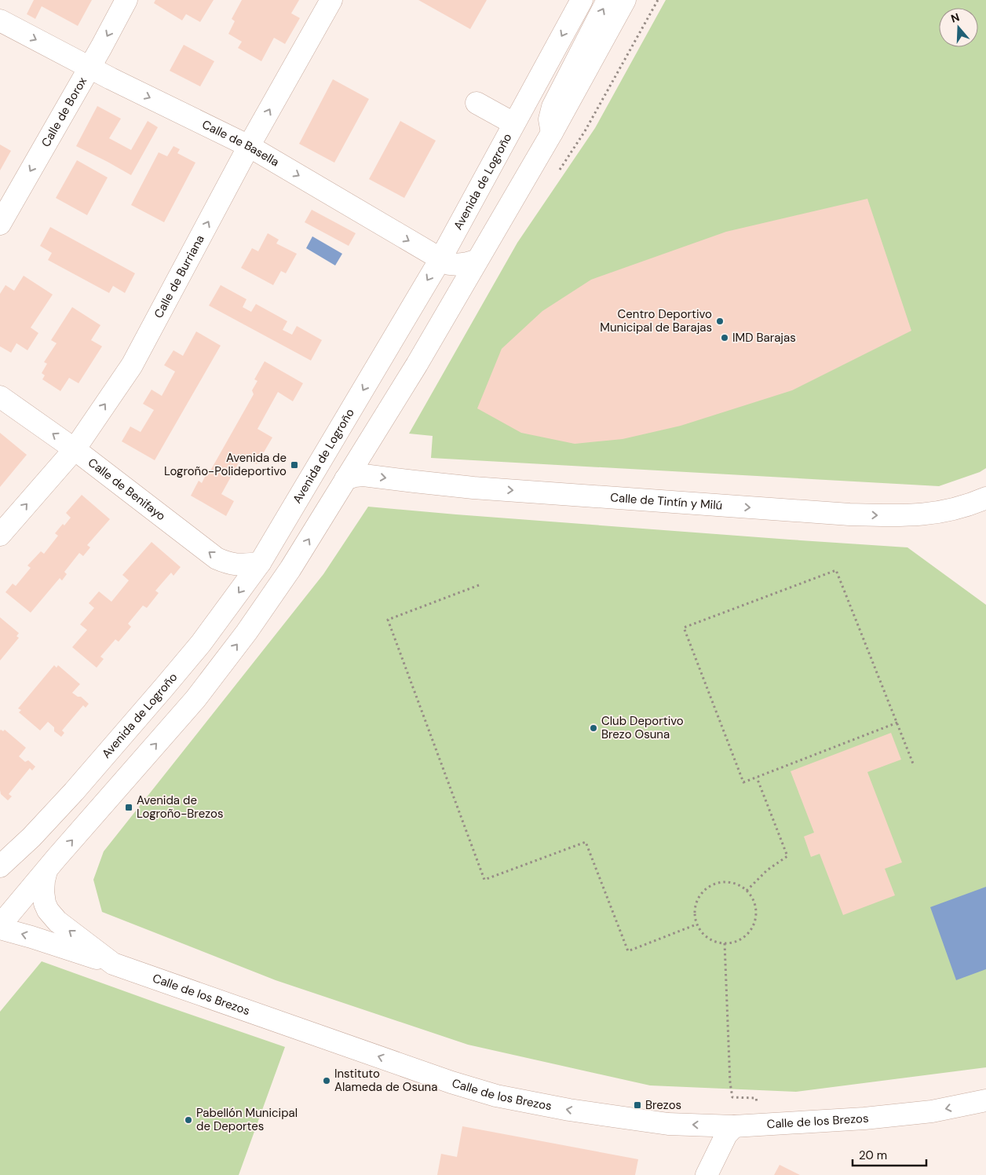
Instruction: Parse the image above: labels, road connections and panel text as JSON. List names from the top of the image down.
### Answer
{
  "streets": {
    "street": [
      "Calle de Borox",
      "Calle de Basella",
      "Avenida de Logroño",
      "Calle de Burriana",
      "Calle de Benifayo",
      "Calle de Tintín y Milú",
      "Calle de los Brezos"
    ]
  },
  "crossings": [
    ["Calle de Borox", "Calle de Basella"],
    ["Calle de Basella", "Avenida de Logroño"],
    ["Calle de Basella", "Calle de Burriana"],
    ["Avenida de Logroño", "Calle de Benifayo"],
    ["Calle de Burriana", "Calle de Benifayo"]
  ],
  "one_way": [
    "Calle de Borox",
    "Calle de Basella",
    "Calle de Burriana",
    "Calle de Benifayo",
    "Calle de Tintín y Milú",
    "Calle de los Brezos"
  ],
  "places": {
    "other": [
      "Centro Deportivo Municipal de Barajas",
      "IMD Barajas",
      "Club Deportivo Brezo Osuna",
      "Instituto Alameda de Osuna",
      "Pabellón Municipal de Deportes"
    ],
    "transit": ["Avenida de Logroño-Polideportivo", "Avenida de Logroño-Brezos", "Brezos"]
  },
  "scale_bar": "20 m",
  "north": "top"
}
